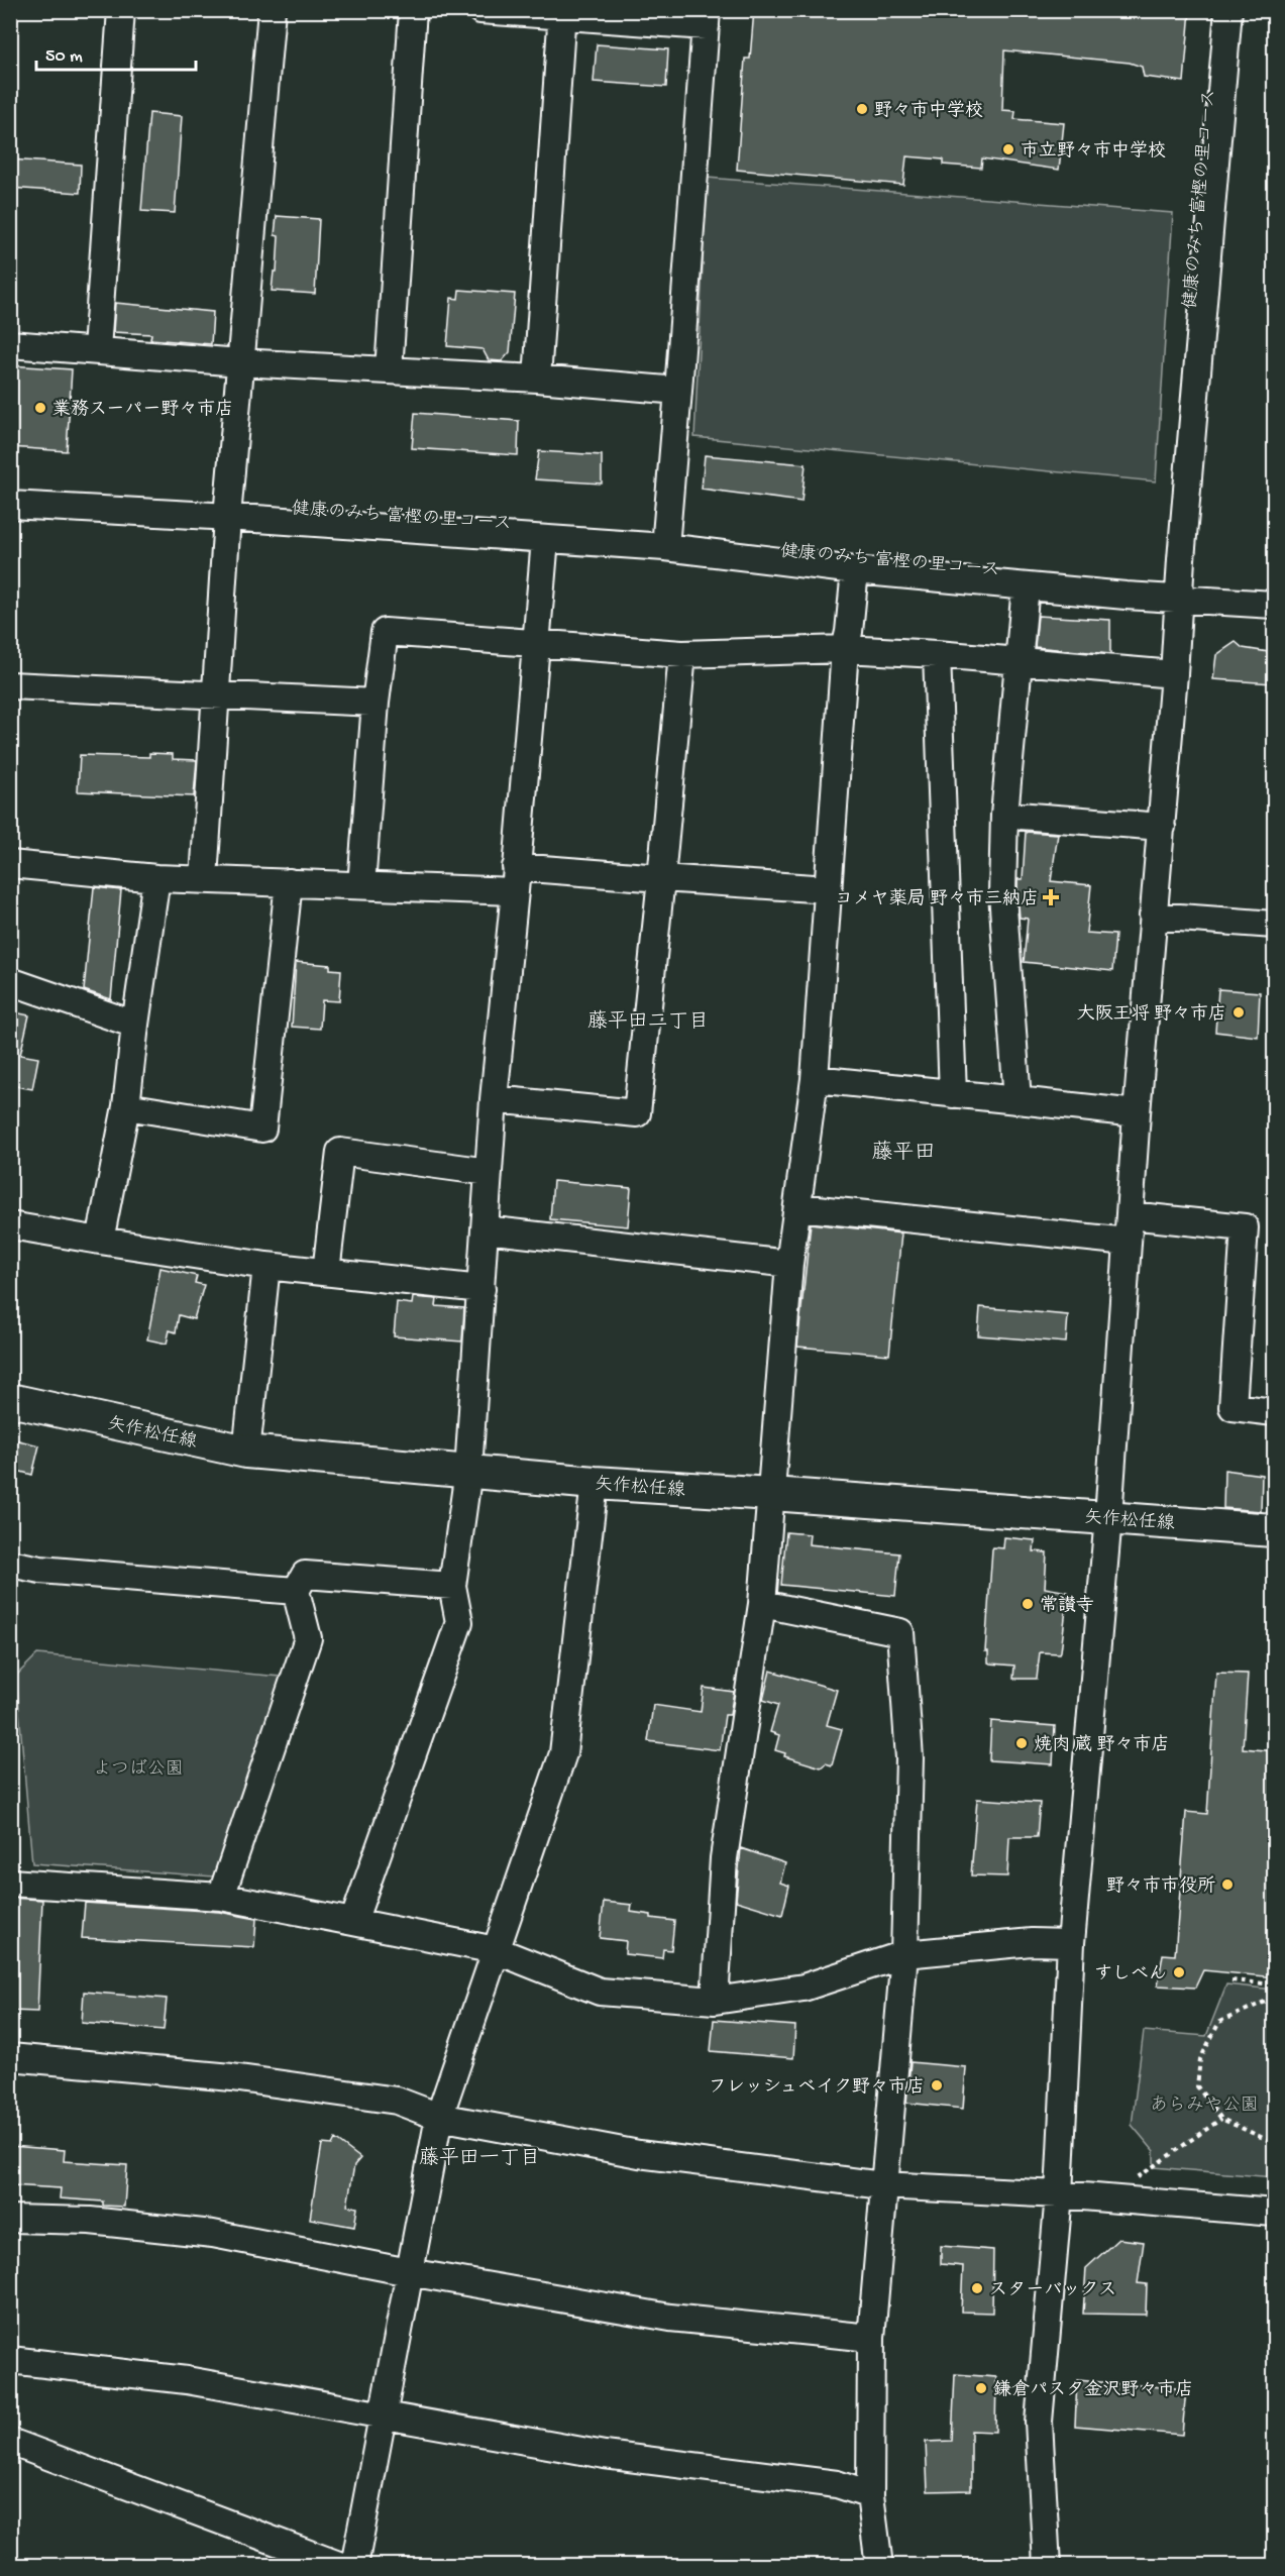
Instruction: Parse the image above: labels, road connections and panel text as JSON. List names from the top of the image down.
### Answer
{
  "streets": {
    "main road": ["矢作松任線"]
  },
  "districts": ["藤平田二丁目", "藤平田", "藤平田一丁目"],
  "parks": ["よつば公園", "あらみや公園"],
  "places": {
    "other": [
      "野々市中学校",
      "市立野々市中学校",
      "業務スーパー野々市店",
      "大阪王将 野々市店",
      "常讃寺",
      "焼肉 蔵 野々市店",
      "野々市市役所",
      "すしべん",
      "フレッシュベイク野々市店",
      "スターバックス",
      "鎌倉パスタ金沢野々市店"
    ],
    "health": ["コメヤ薬局 野々市三納店"]
  },
  "scale_bar": "50 m"
}
